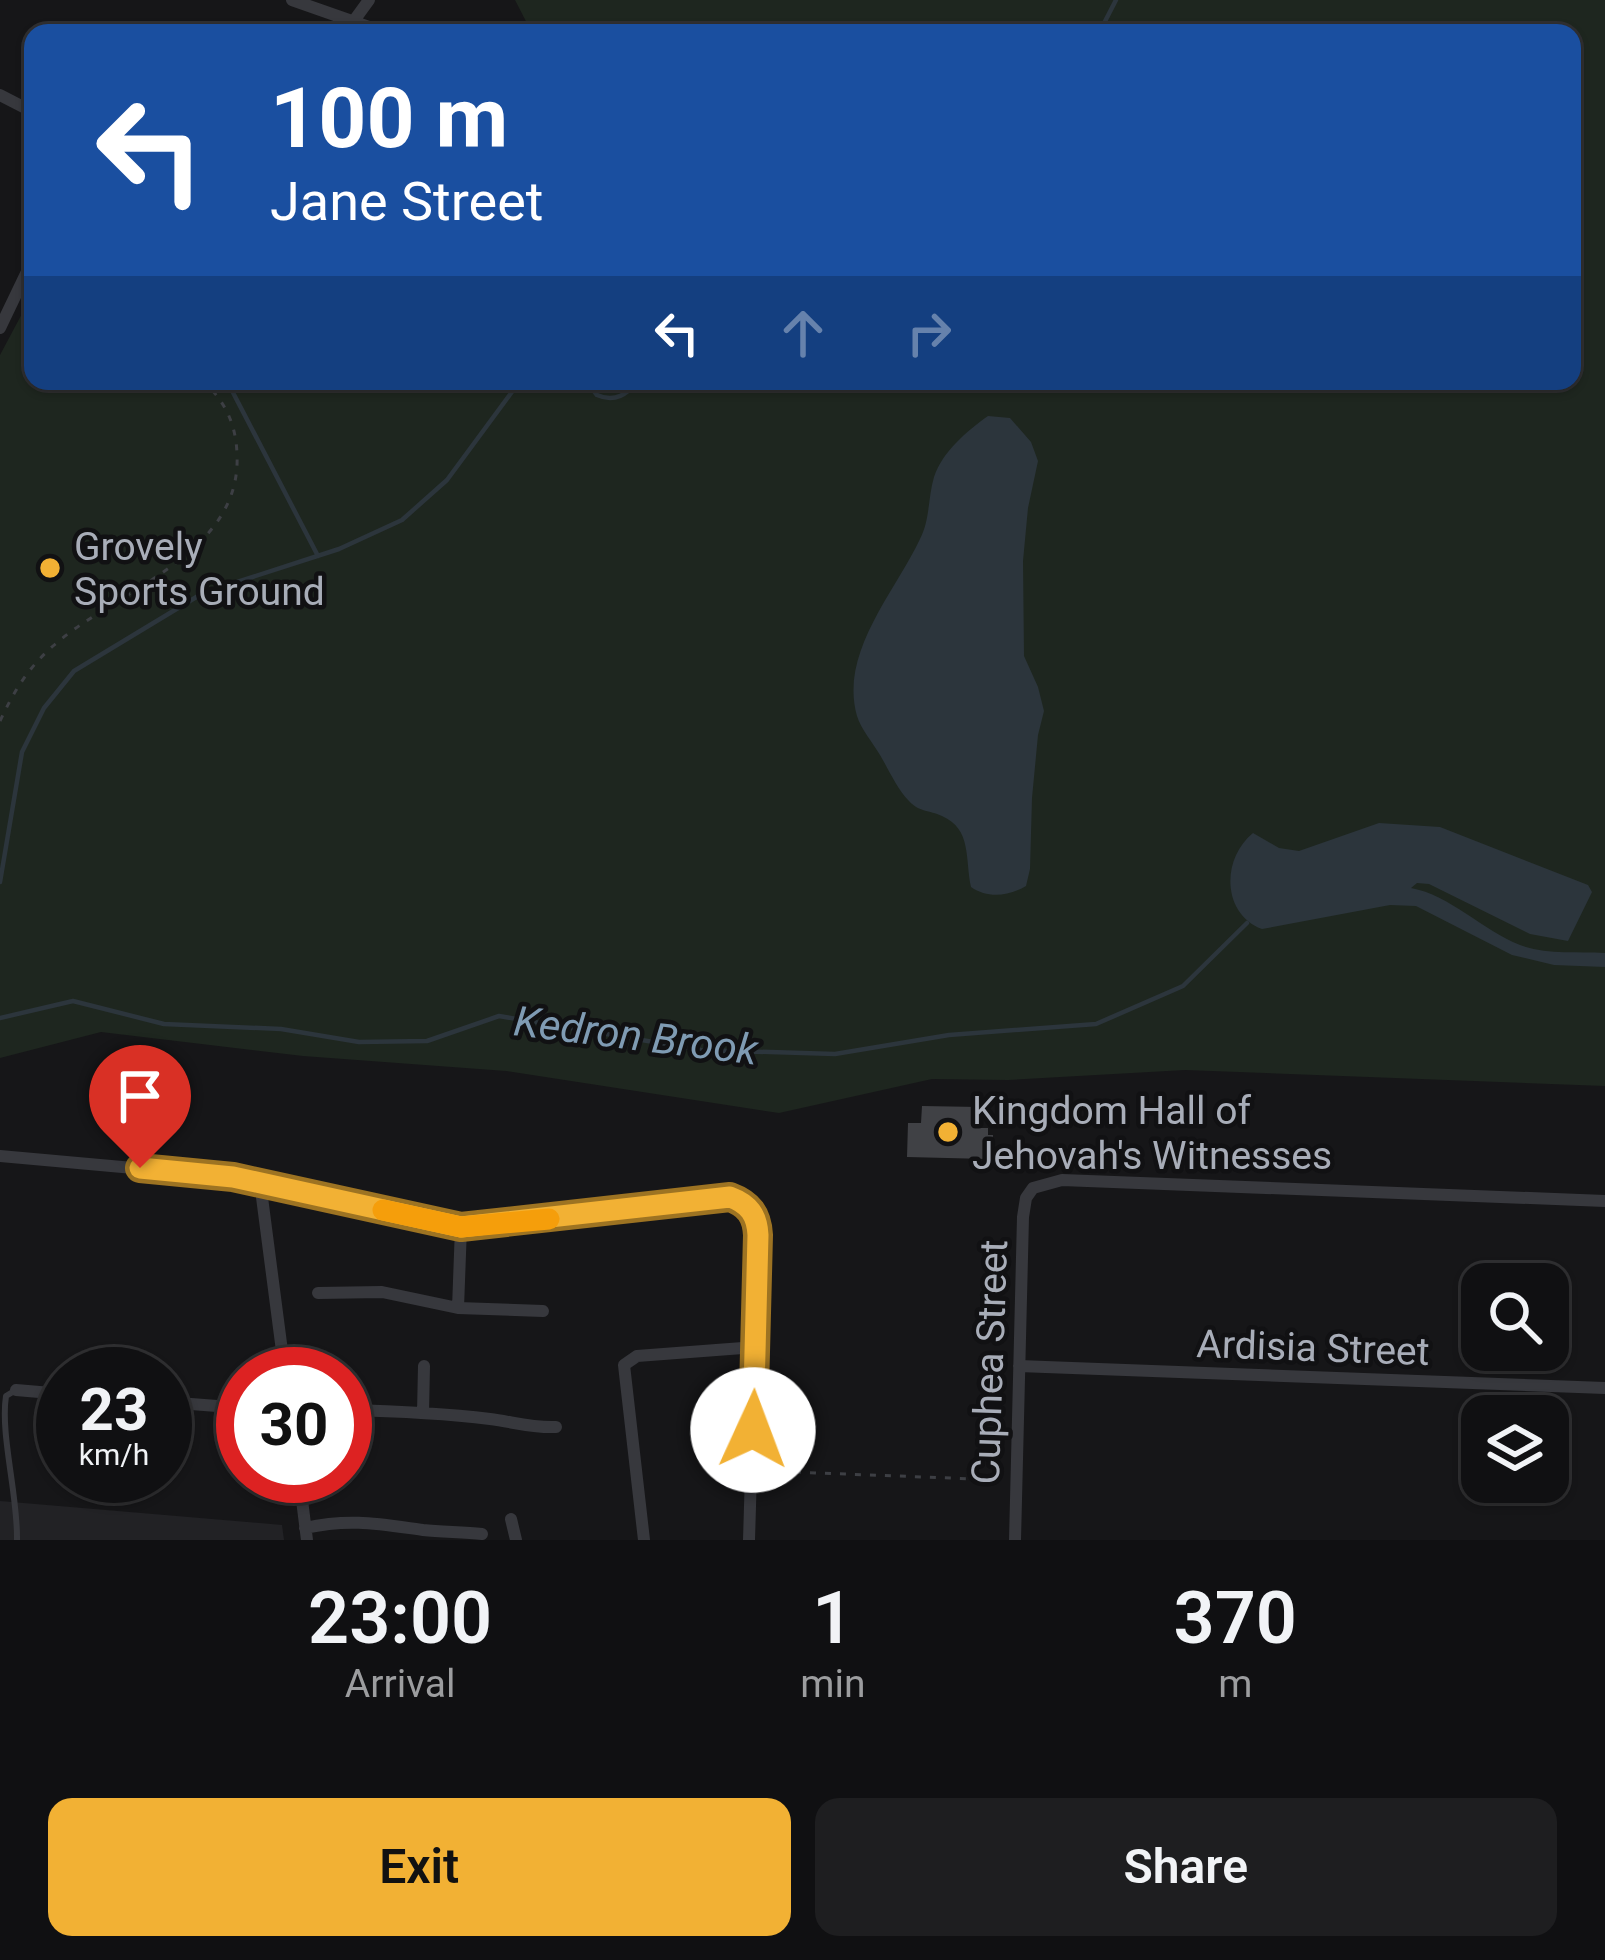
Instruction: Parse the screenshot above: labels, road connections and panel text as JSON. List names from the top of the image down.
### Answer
{
  "streets": {
    "street": ["Ardisia Street", "Cuphea Street"]
  },
  "crossings": [
    ["Ardisia Street", "Cuphea Street"]
  ],
  "water": ["Kedron Brook"],
  "places": ["Grovely Sports Ground", "Kingdom Hall of Jehovah's Witnesses"],
  "page": {
    "turn": ["100 m", "Jane Street"],
    "speed": "23 km/h",
    "limit": "30",
    "eta": [
      "23:00",
      "Arrival",
      "1",
      "min",
      "370",
      "m"
    ],
    "buttons": ["Exit", "Share"]
  }
}
